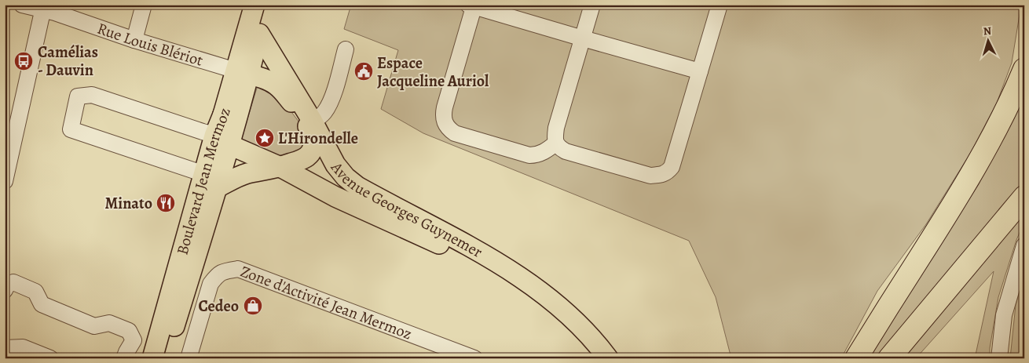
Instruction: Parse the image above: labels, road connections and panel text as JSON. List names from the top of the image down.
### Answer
{
  "streets": {
    "main road": ["Boulevard Jean Mermoz", "Avenue Georges Guynemer"],
    "street": ["Rue Louis Blériot", "Zone d'Activité Jean Mermoz"]
  },
  "crossings": [
    ["Rue Louis Blériot", "Boulevard Jean Mermoz"],
    ["Boulevard Jean Mermoz", "Avenue Georges Guynemer"]
  ],
  "places": {
    "bus stop": ["Camélias - Dauvin"],
    "public building": ["Espace Jacqueline Auriol"],
    "place": ["L'Hirondelle"],
    "restaurant": ["Minato"],
    "shop": ["Cedeo"]
  },
  "north": "top"
}
